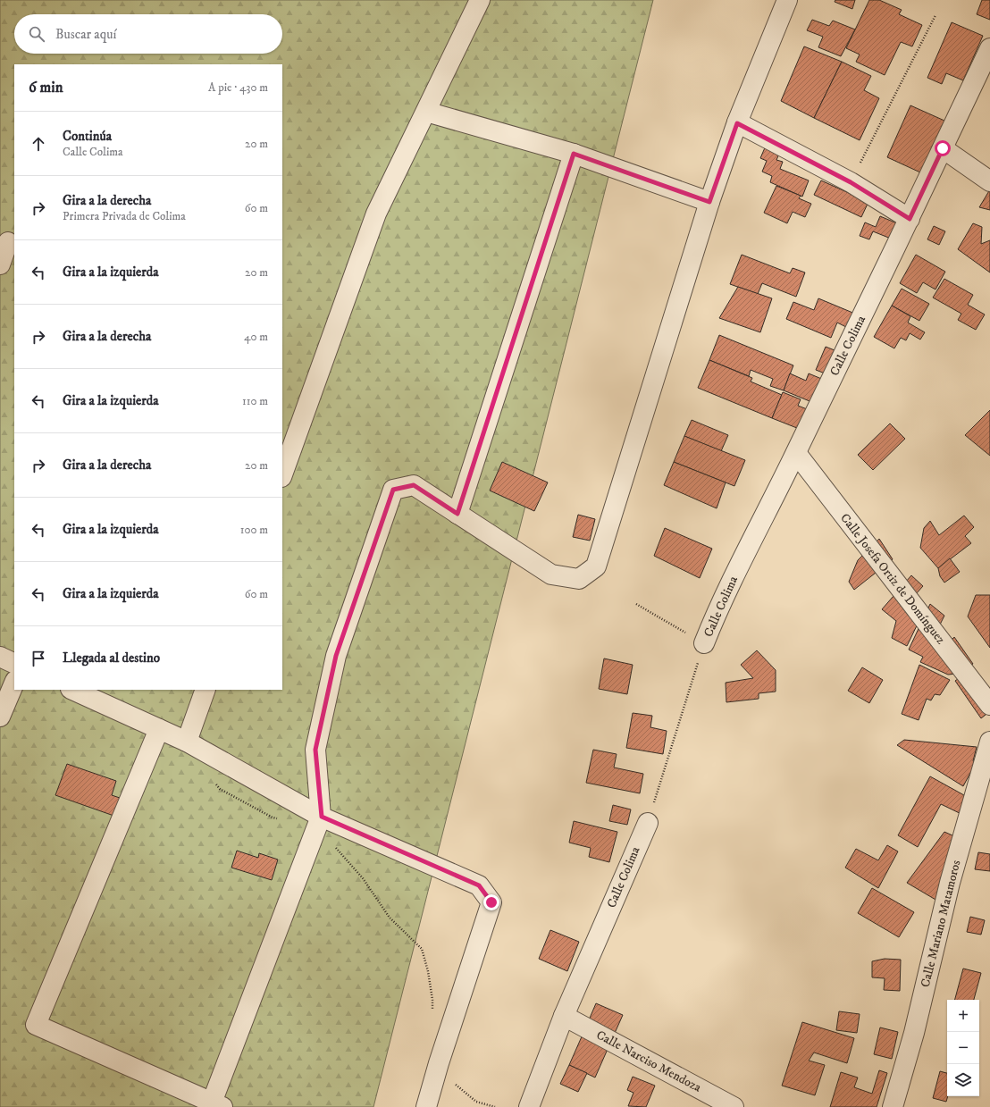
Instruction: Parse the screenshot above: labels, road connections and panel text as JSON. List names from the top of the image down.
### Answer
{
  "streets": {
    "street": [
      "Calle Colima",
      "Calle Josefa Ortiz de Domínguez",
      "Calle Mariano Matamoros",
      "Calle Narciso Mendoza"
    ]
  },
  "crossings": [
    ["Calle Colima", "Calle Josefa Ortiz de Domínguez"],
    ["Calle Colima", "Calle Narciso Mendoza"]
  ],
  "page": {
    "search": "Buscar aquí",
    "heading": ["6 min", "A pie · 430 m"],
    "list": [
      ["Continúa", "Calle Colima", "20 m"],
      ["Gira a la derecha", "Primera Privada de Colima", "60 m"],
      ["Gira a la izquierda", "20 m"],
      ["Gira a la derecha", "40 m"],
      ["Gira a la izquierda", "110 m"],
      ["Gira a la derecha", "20 m"],
      ["Gira a la izquierda", "100 m"],
      ["Gira a la izquierda", "60 m"],
      "Llegada al destino"
    ],
    "map_buttons": ["+", "−"]
  }
}
